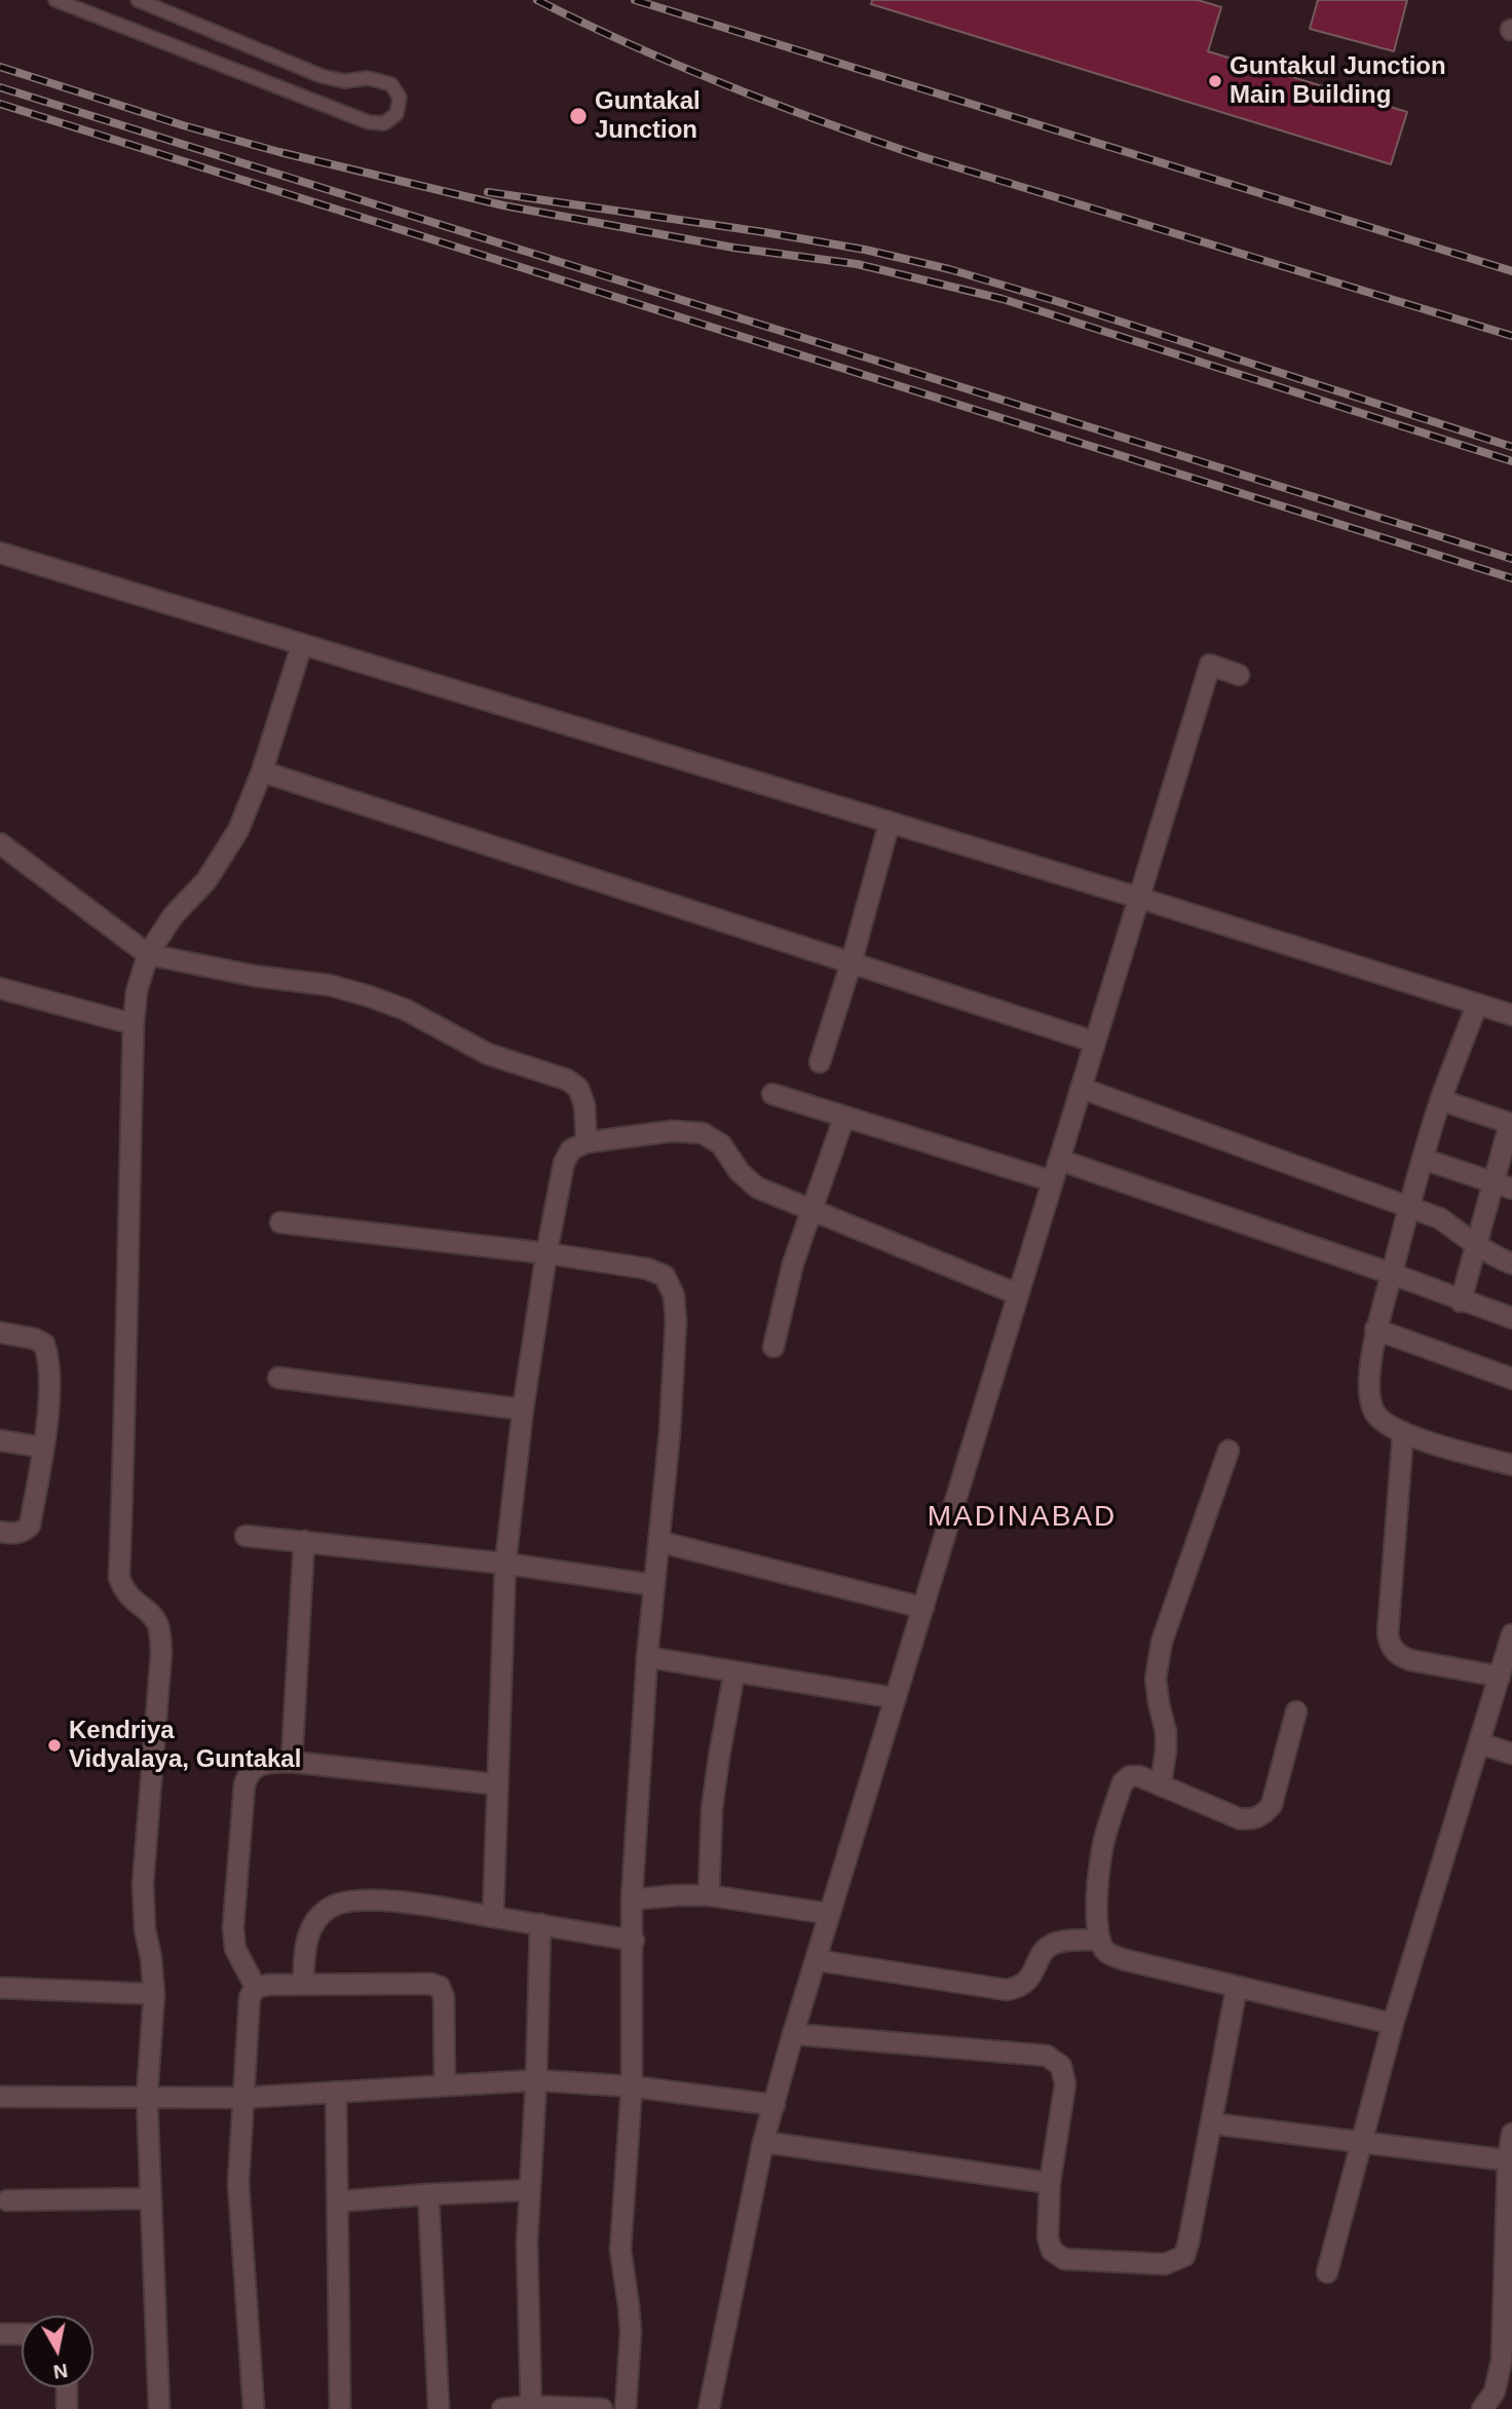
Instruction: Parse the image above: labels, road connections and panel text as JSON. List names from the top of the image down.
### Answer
{
  "districts": ["MADINABAD"],
  "places": ["Guntakul Junction Main Building", "Guntakal Junction", "Kendriya Vidyalaya, Guntakal"],
  "north": "bottom"
}
